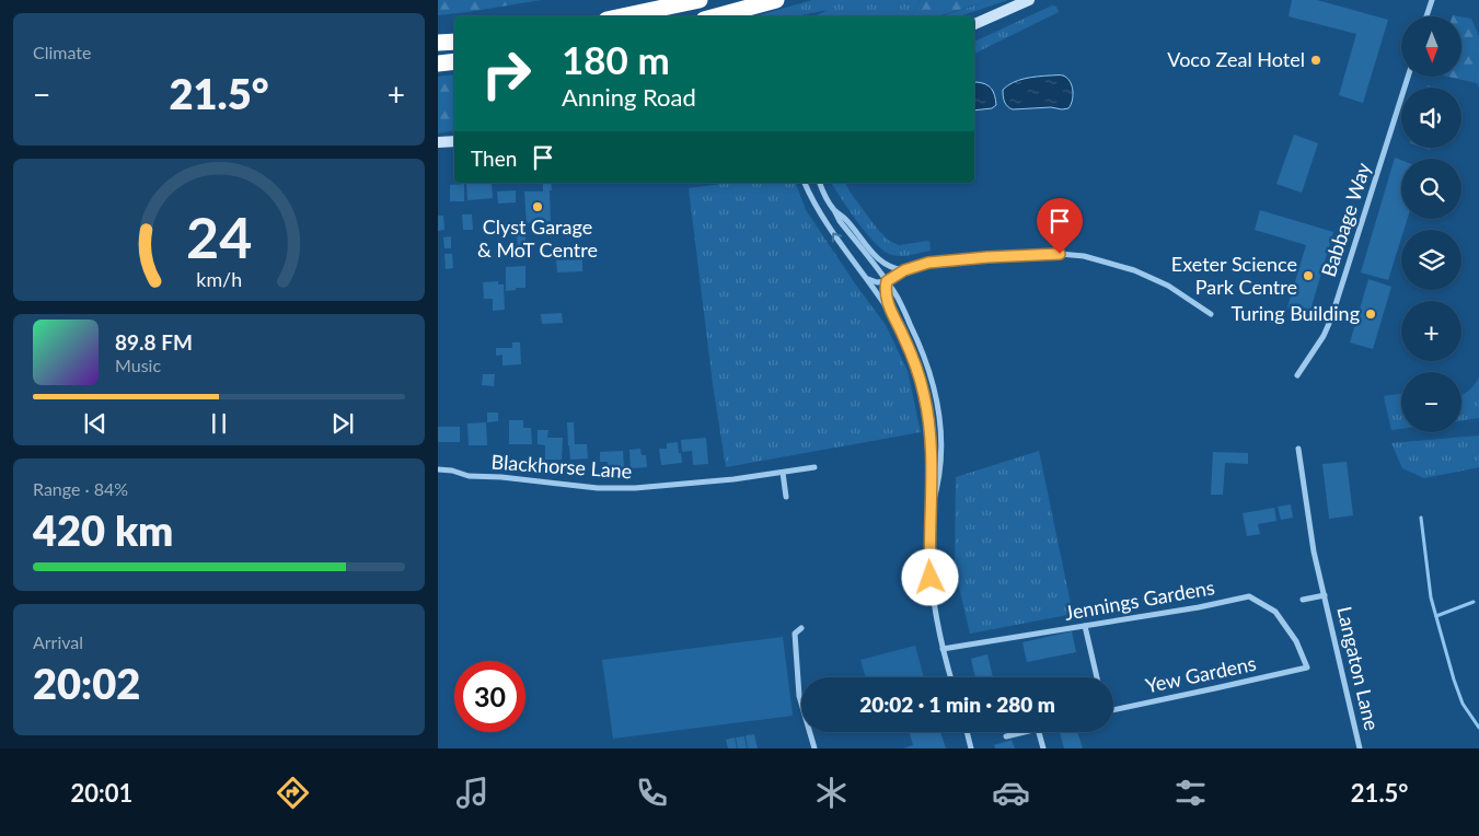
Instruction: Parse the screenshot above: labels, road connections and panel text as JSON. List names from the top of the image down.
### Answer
{
  "streets": {
    "street": [
      "Babbage Way",
      "Blackhorse Lane",
      "Jennings Gardens",
      "Langaton Lane",
      "Yew Gardens"
    ]
  },
  "crossings": [
    ["Jennings Gardens", "Yew Gardens"]
  ],
  "places": [
    "Voco Zeal Hotel",
    "Clyst Garage & MoT Centre",
    "Exeter Science Park Centre",
    "Turing Building"
  ],
  "north": "bottom",
  "page": {
    "tile": [
      "Climate",
      ["Range · 84%", "420 km"],
      ["Arrival", "20:02"]
    ],
    "map_buttons": ["+", "−"],
    "turn": ["180 m", "Anning Road"],
    "heat": ["−", "21.5°", "+"],
    "then": "Then",
    "song": ["89.8 FM", "Music"],
    "limit": "30",
    "trip": "20:02 · 1 min · 280 m",
    "tabs": ["20:01", "21.5°"],
    "gauge": ["24", "km/h"]
  }
}
